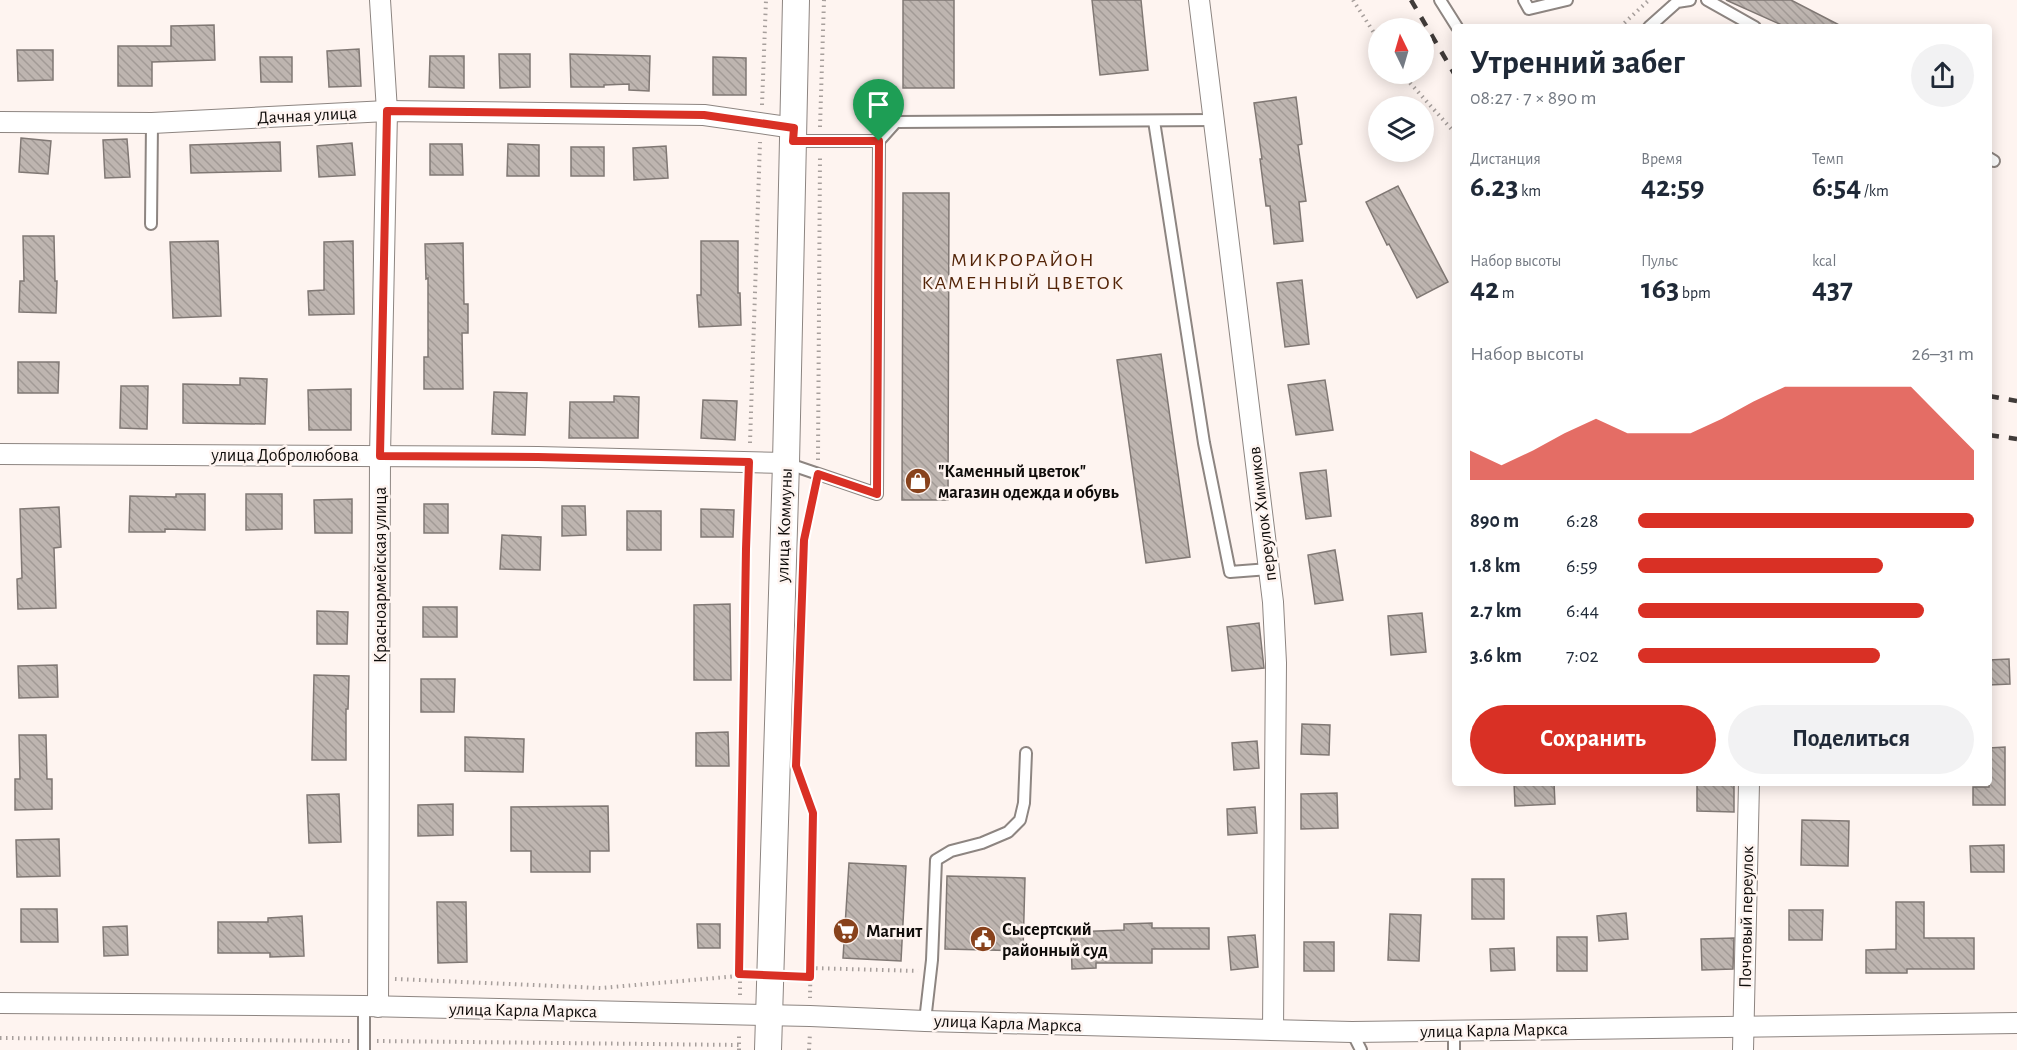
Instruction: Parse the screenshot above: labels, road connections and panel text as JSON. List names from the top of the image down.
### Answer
{
  "streets": {
    "street": [
      "Дачная улица",
      "улица Добролюбова",
      "переулок Химиков",
      "улица Коммуны",
      "Красноармейская улица",
      "Почтовый переулок",
      "улица Карла Маркса"
    ]
  },
  "crossings": [
    ["Дачная улица", "улица Коммуны"],
    ["Дачная улица", "Красноармейская улица"],
    ["улица Добролюбова", "улица Коммуны"],
    ["улица Добролюбова", "Красноармейская улица"],
    ["переулок Химиков", "улица Карла Маркса"],
    ["улица Коммуны", "улица Карла Маркса"],
    ["Красноармейская улица", "улица Карла Маркса"],
    ["Почтовый переулок", "улица Карла Маркса"]
  ],
  "districts": ["МИКРОРАЙОН КАМЕННЫЙ ЦВЕТОК"],
  "places": {
    "shop": ["\"Каменный цветок\" магазин одежда и обувь"],
    "supermarket": ["Магнит"],
    "public building": ["Сысертский районный суд"]
  },
  "north": "top",
  "page": {
    "heading": ["Утренний забег", "08:27 · 7 × 890 m"],
    "stats": [
      ["Дистанция", "6.23 km"],
      ["Время", "42:59"],
      ["Темп", "6:54 /km"],
      ["Набор высоты", "42 m"],
      ["Пульс", "163 bpm"],
      ["kcal", "437"]
    ],
    "chart": ["Набор высоты", "26–31 m"],
    "list": [
      {
        "name": "890 m",
        "note": "6:28"
      },
      {
        "name": "1.8 km",
        "note": "6:59"
      },
      {
        "name": "2.7 km",
        "note": "6:44"
      },
      {
        "name": "3.6 km",
        "note": "7:02"
      }
    ],
    "buttons": ["Сохранить", "Поделиться"]
  }
}
